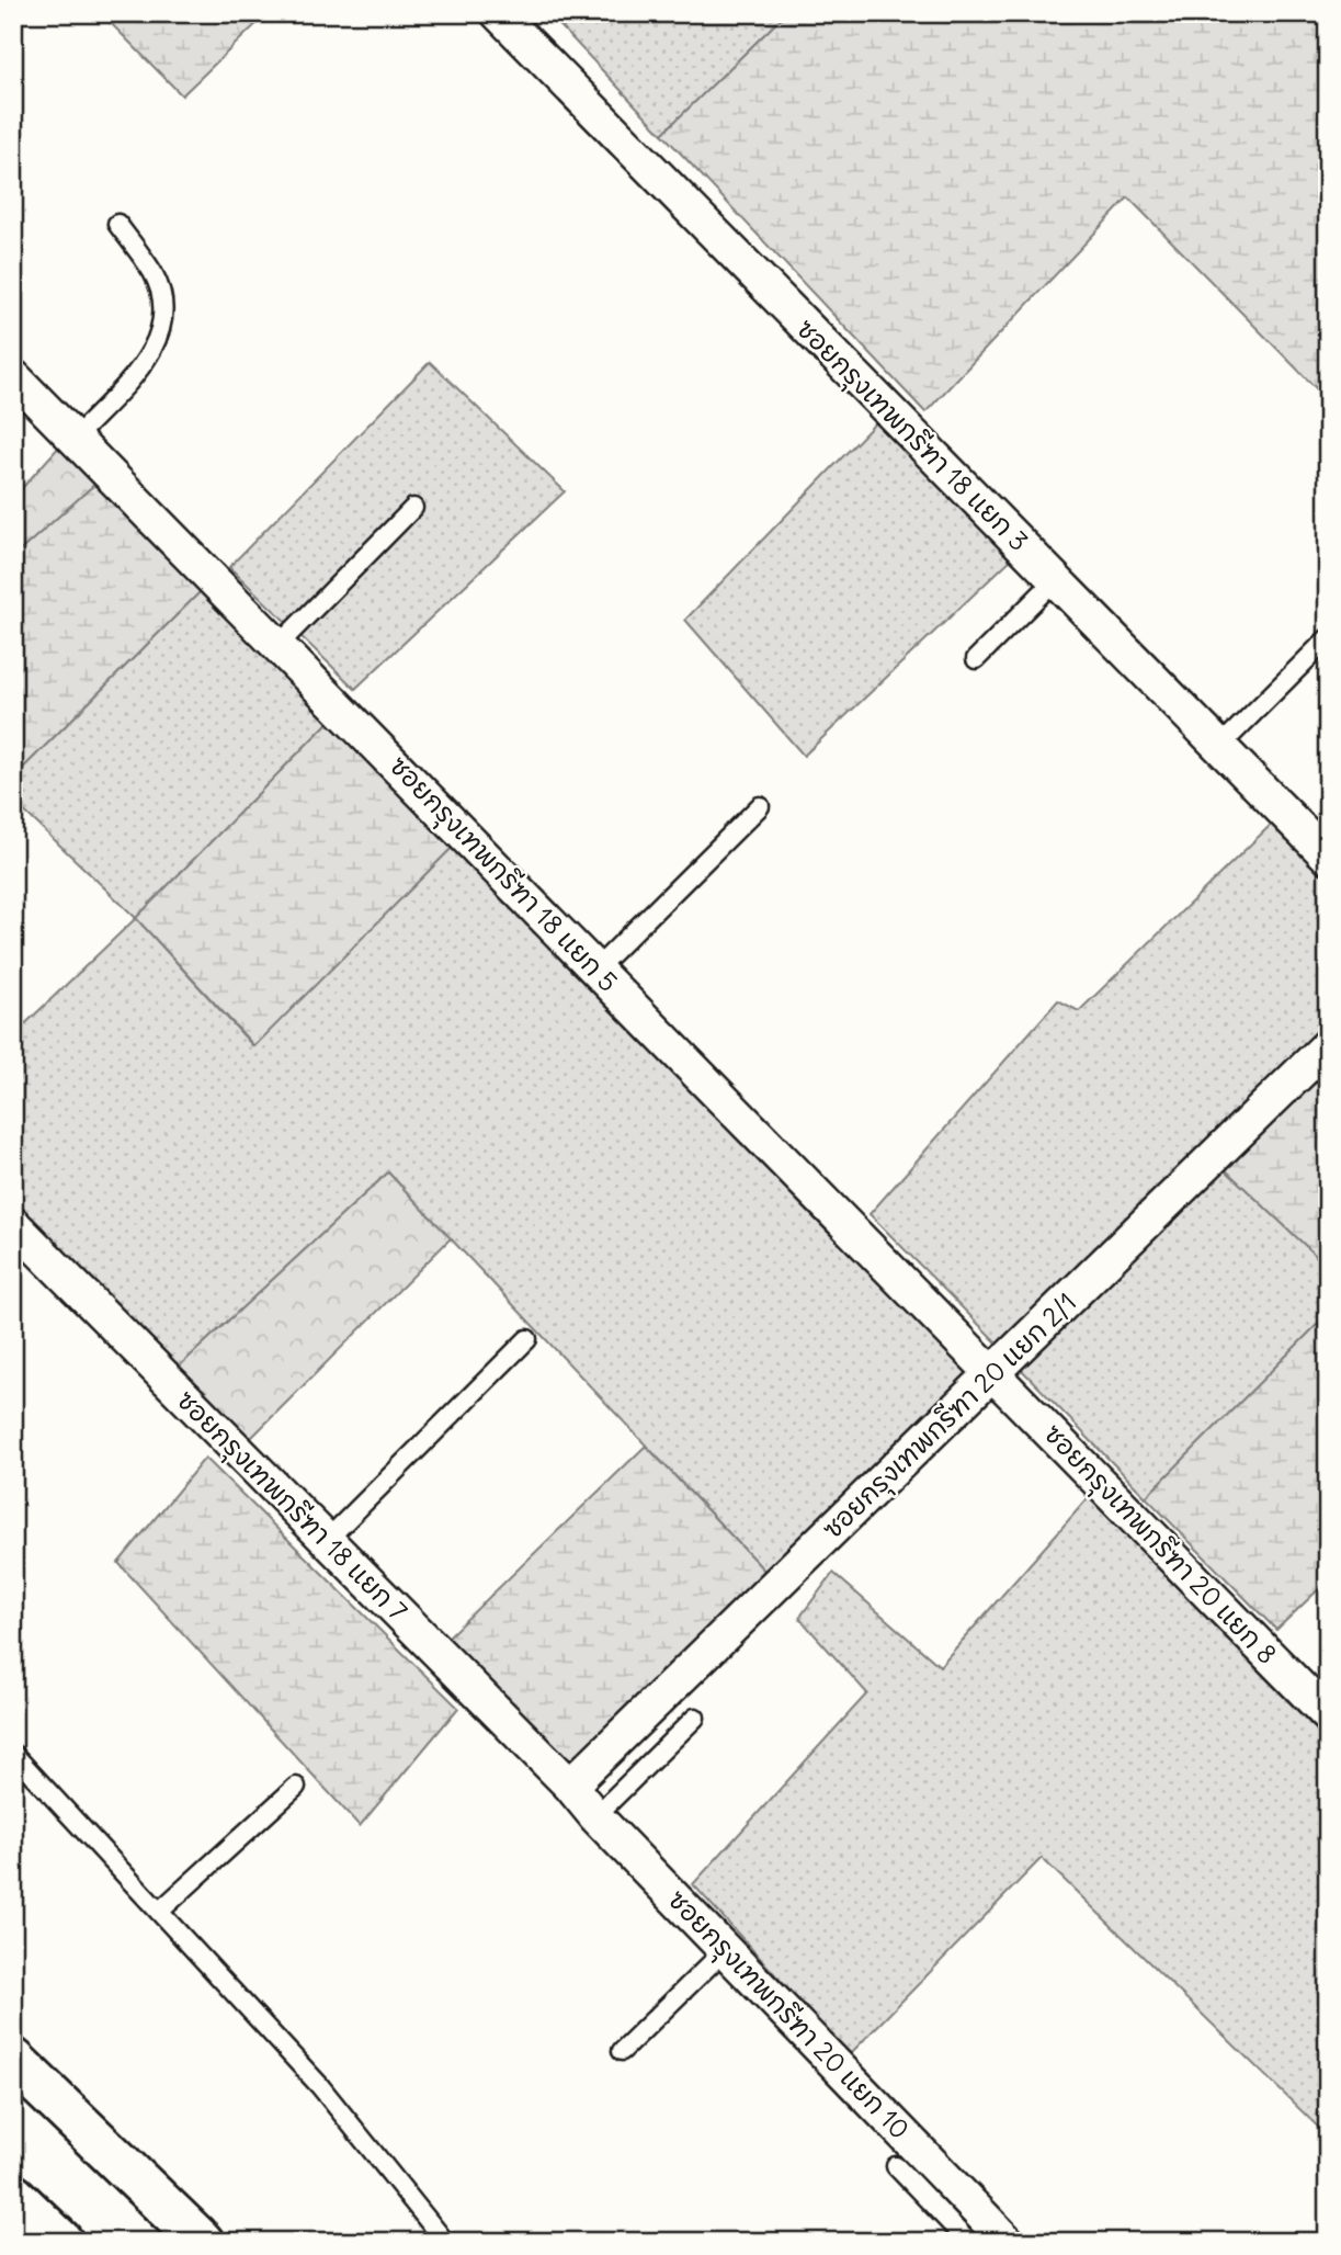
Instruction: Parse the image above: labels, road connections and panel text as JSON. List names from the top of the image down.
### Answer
{
  "streets": {
    "street": [
      "ซอยกรุงเทพกรีฑา 18 แยก 3",
      "ซอยกรุงเทพกรีฑา 18 แยก 5",
      "ซอยกรุงเทพกรีฑา 20 แยก 2/1",
      "ซอยกรุงเทพกรีฑา 18 แยก 7",
      "ซอยกรุงเทพกรีฑา 20 แยก 8",
      "ซอยกรุงเทพกรีฑา 20 แยก 10"
    ]
  },
  "crossings": [
    ["ซอยกรุงเทพกรีฑา 18 แยก 5", "ซอยกรุงเทพกรีฑา 20 แยก 2/1"],
    ["ซอยกรุงเทพกรีฑา 18 แยก 5", "ซอยกรุงเทพกรีฑา 20 แยก 8"],
    ["ซอยกรุงเทพกรีฑา 20 แยก 2/1", "ซอยกรุงเทพกรีฑา 18 แยก 7"],
    ["ซอยกรุงเทพกรีฑา 20 แยก 2/1", "ซอยกรุงเทพกรีฑา 20 แยก 8"],
    ["ซอยกรุงเทพกรีฑา 20 แยก 2/1", "ซอยกรุงเทพกรีฑา 20 แยก 10"],
    ["ซอยกรุงเทพกรีฑา 18 แยก 7", "ซอยกรุงเทพกรีฑา 20 แยก 10"]
  ]
}
